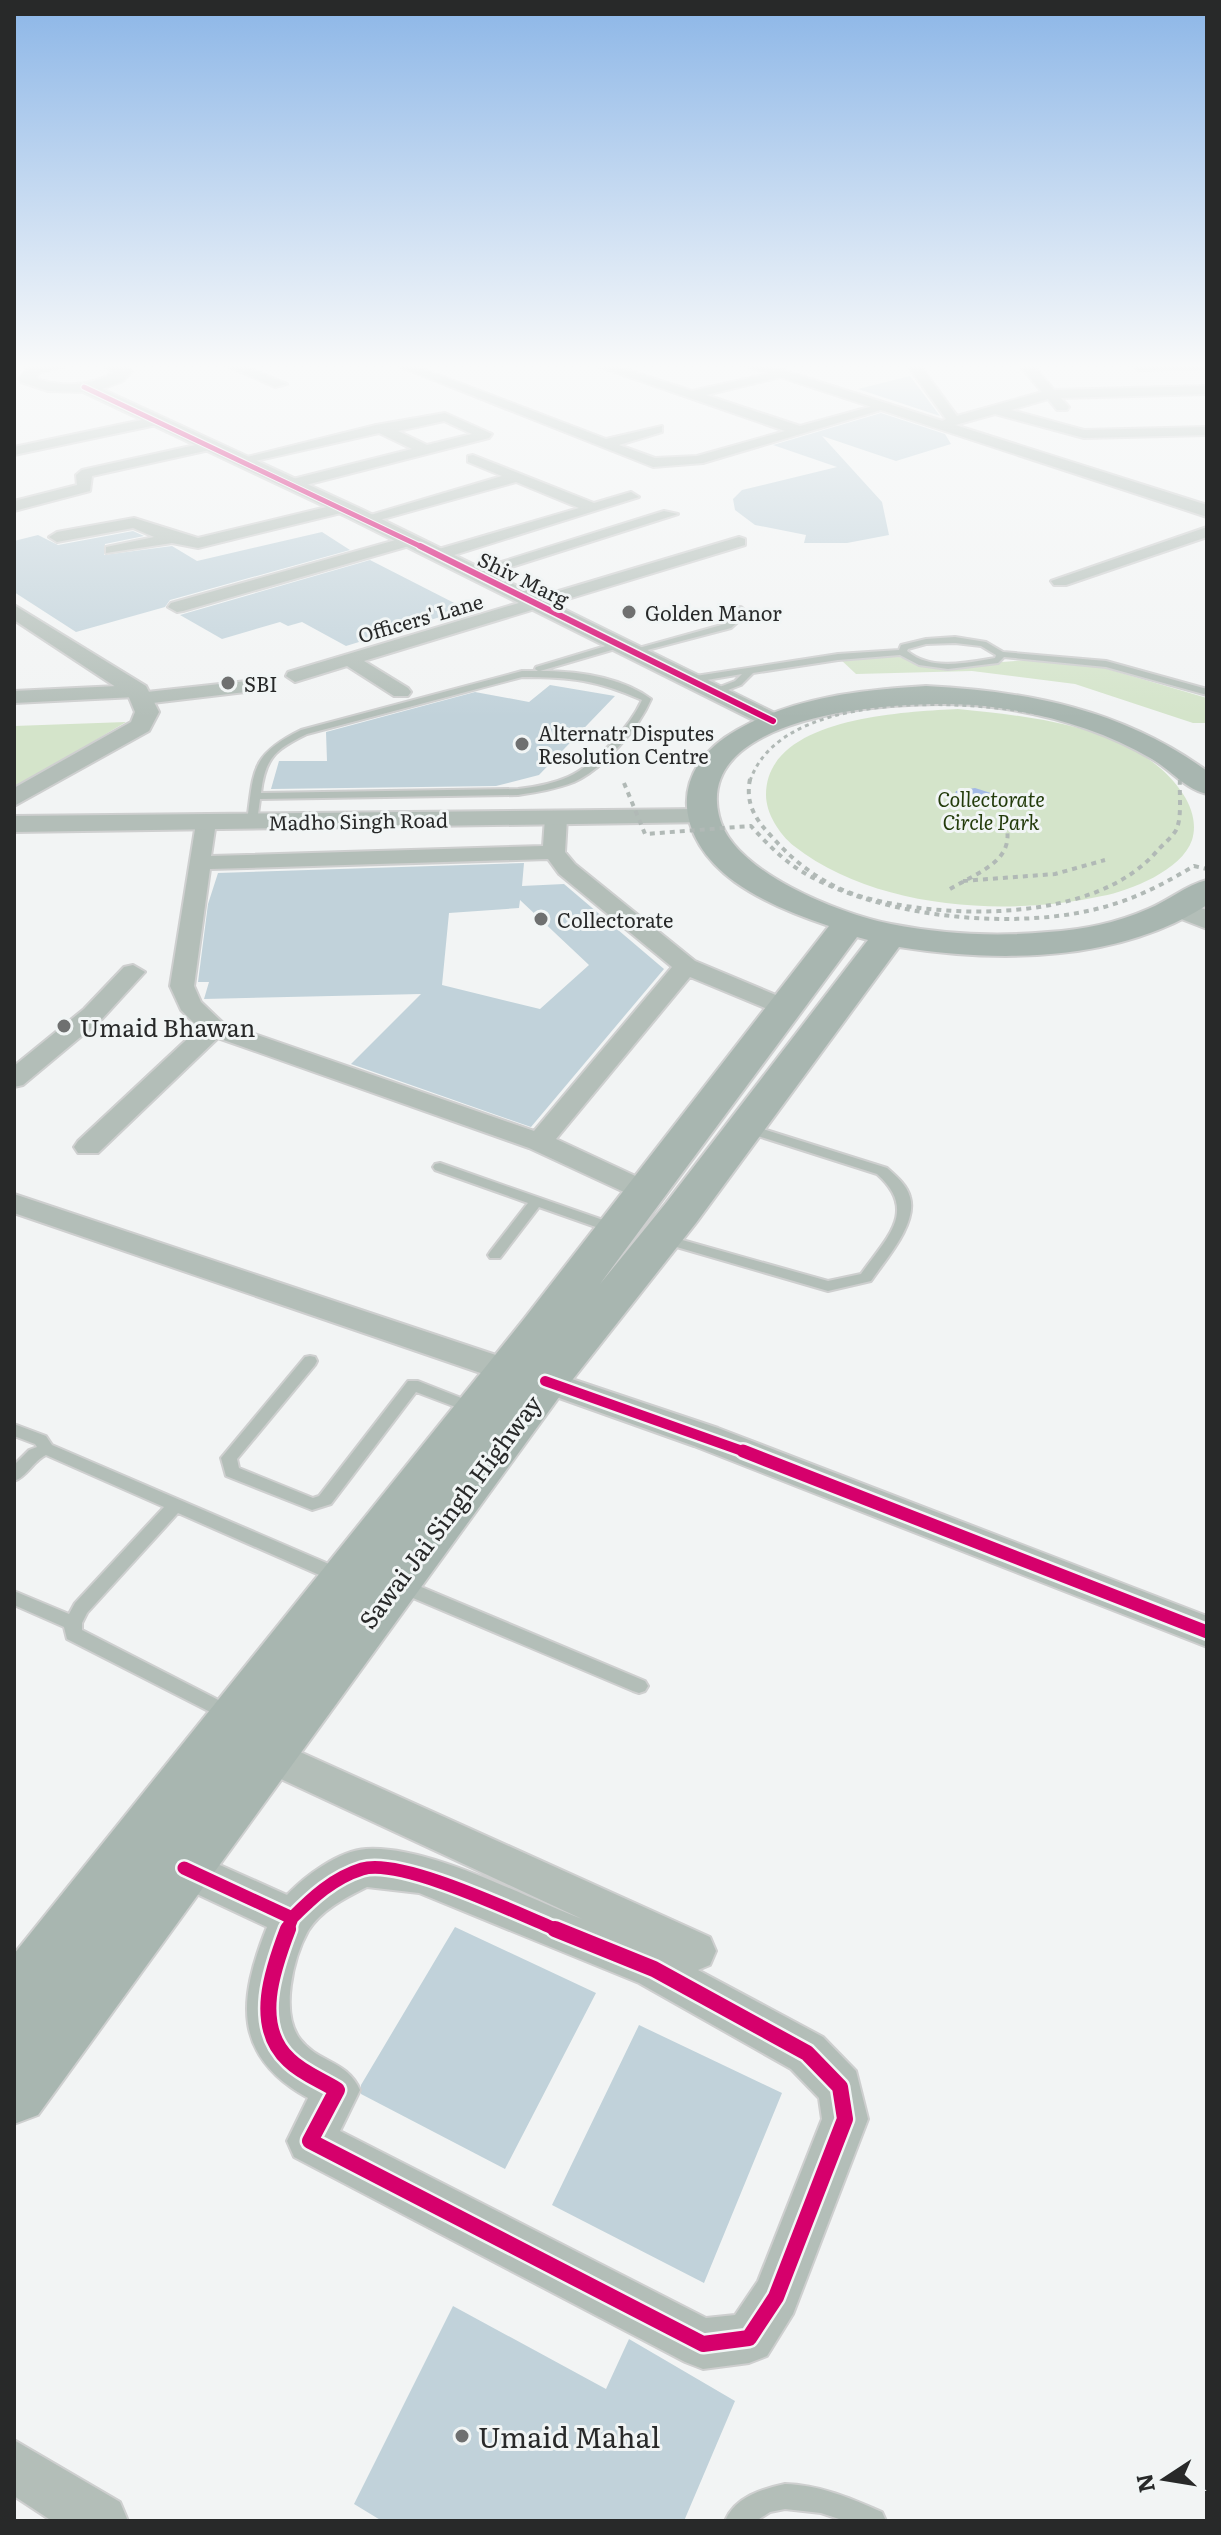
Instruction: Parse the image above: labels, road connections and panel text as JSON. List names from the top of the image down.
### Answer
{
  "streets": {
    "main road": ["Sawai Jai Singh Highway"],
    "street": ["Shiv Marg", "Officers' Lane", "Madho Singh Road"]
  },
  "crossings": [
    ["Shiv Marg", "Officers' Lane"]
  ],
  "parks": ["Collectorate Circle Park"],
  "places": [
    "Golden Manor",
    "SBI",
    "Alternatr Disputes Resolution Centre",
    "Collectorate",
    "Umaid Bhawan",
    "Umaid Mahal"
  ],
  "north": "left"
}
